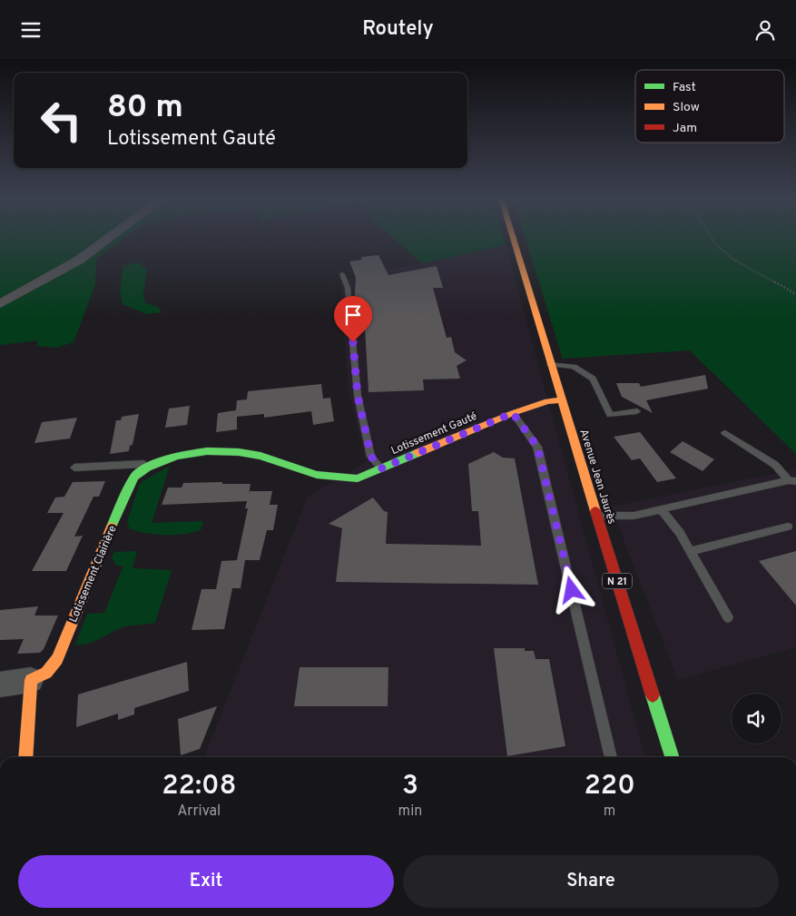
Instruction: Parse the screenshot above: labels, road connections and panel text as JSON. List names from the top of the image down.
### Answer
{
  "streets": {
    "main road": [
      "Lotissement Gauté",
      "Avenue Jean Jaurès",
      "Lotissement Clairière",
      "N 21"
    ]
  },
  "crossings": [
    ["Lotissement Gauté", "Avenue Jean Jaurès"],
    ["Lotissement Gauté", "Lotissement Clairière"]
  ],
  "legend": ["Fast", "Slow", "Jam"],
  "page": {
    "header": "Routely",
    "turn": ["80 m", "Lotissement Gauté"],
    "eta": [
      "22:08",
      "Arrival",
      "3",
      "min",
      "220",
      "m"
    ],
    "buttons": ["Exit", "Share"]
  }
}
